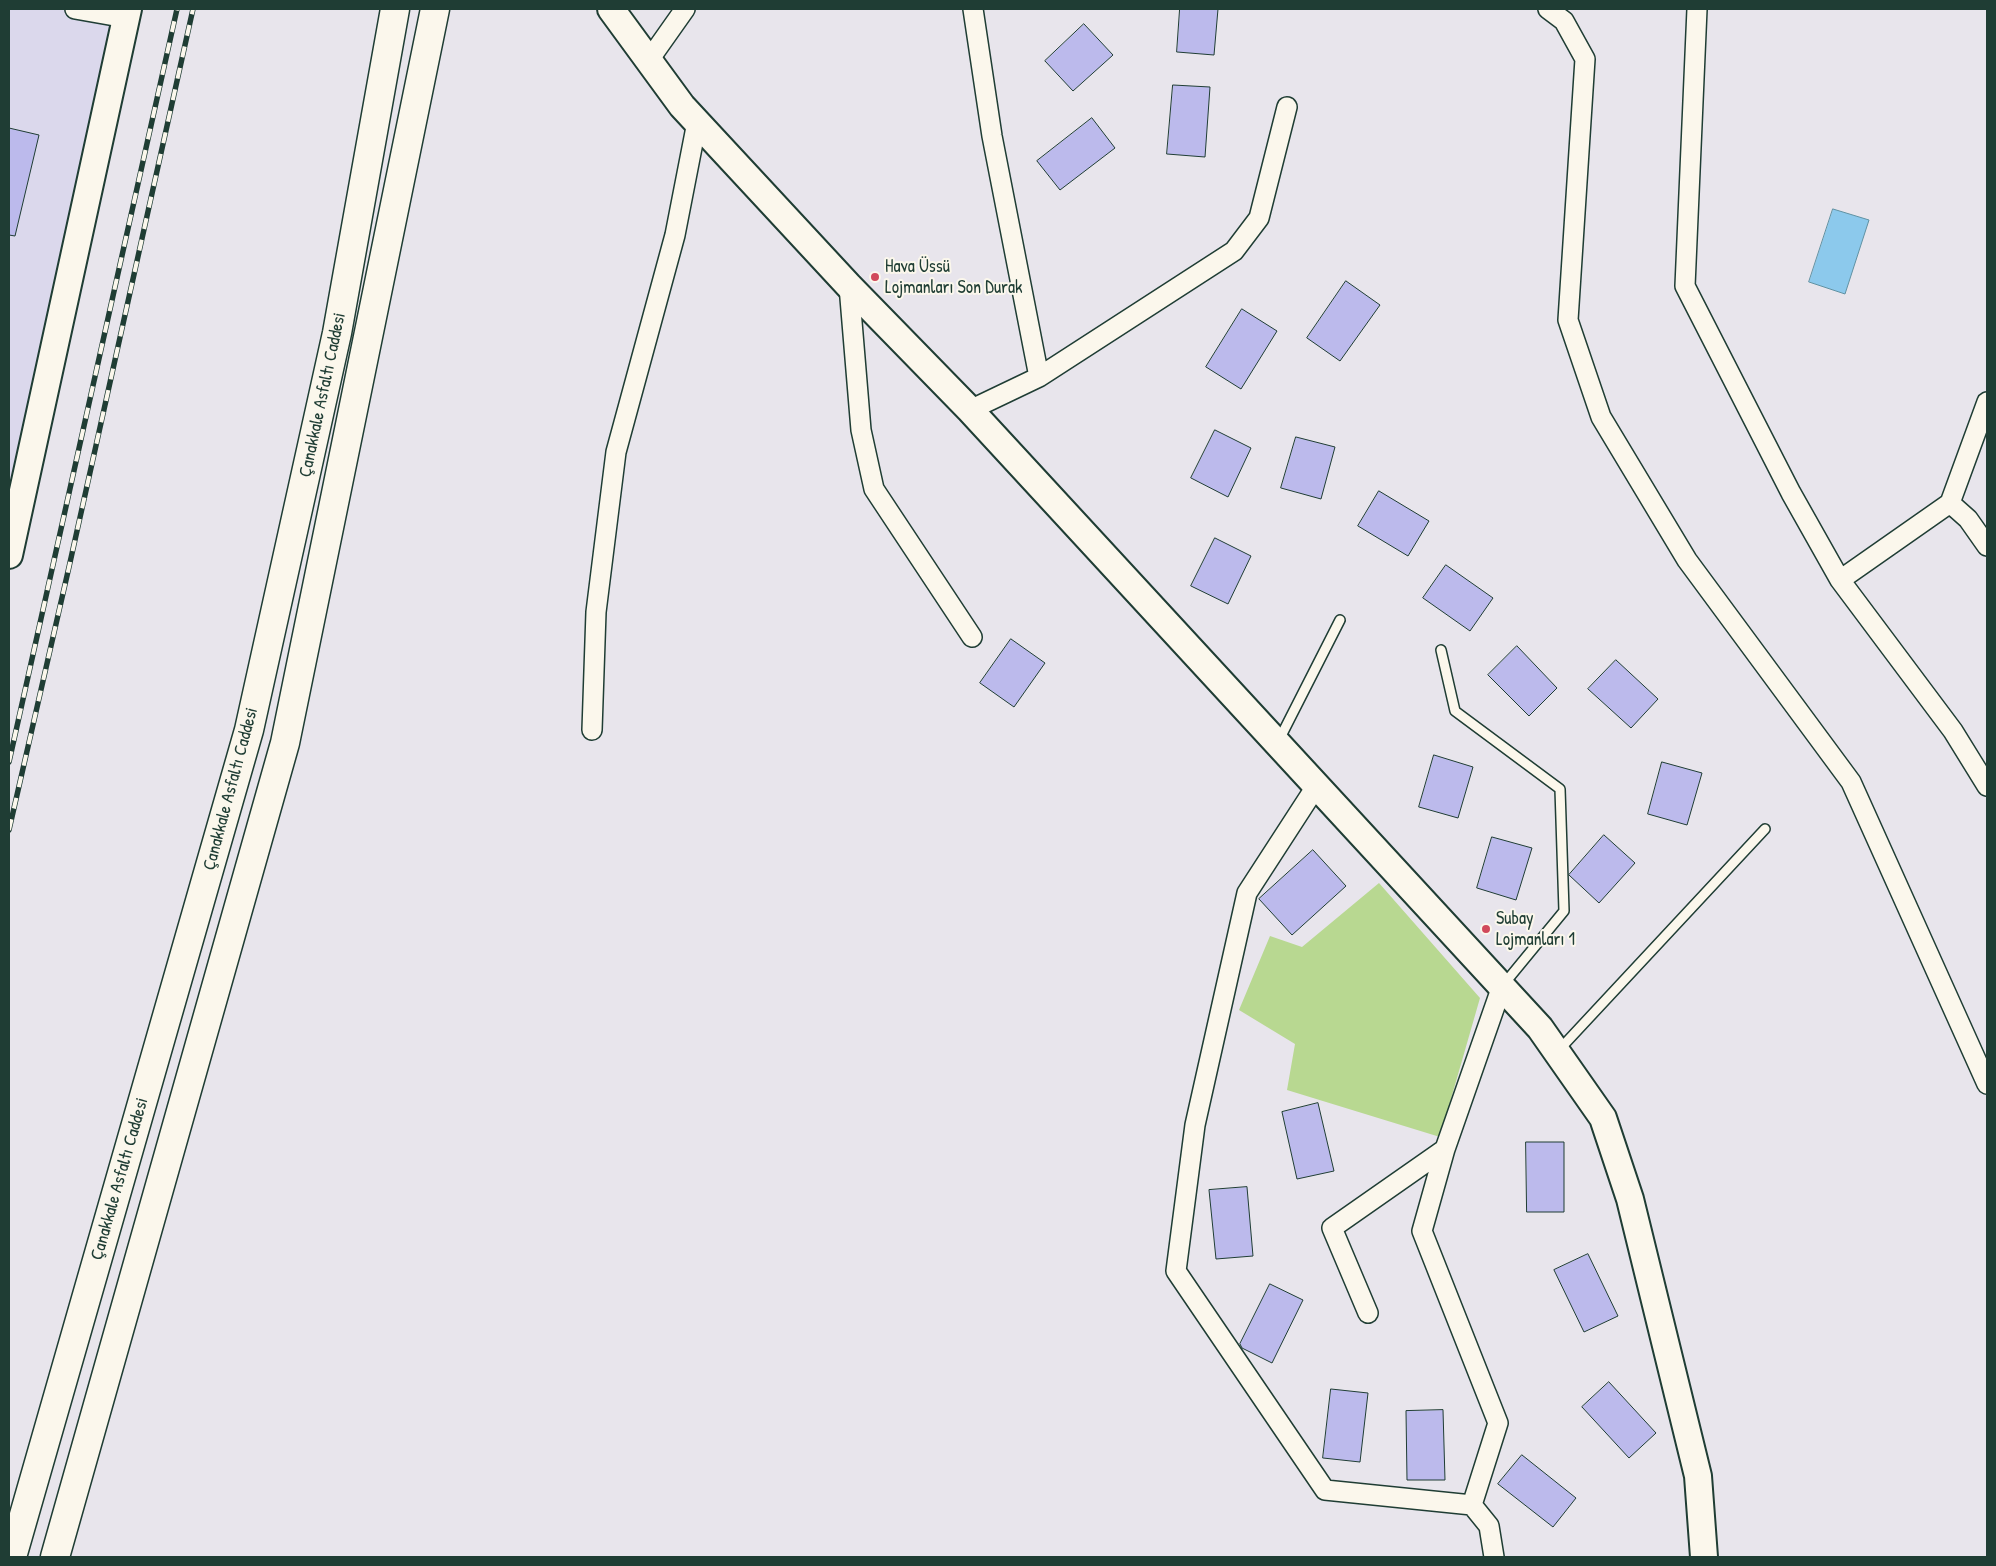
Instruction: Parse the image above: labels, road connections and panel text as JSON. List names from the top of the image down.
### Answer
{
  "streets": {
    "highway": ["Çanakkale Asfaltı Caddesi"]
  },
  "places": ["Hava Üssü Lojmanları Son Durak", "Subay Lojmanları 1"]
}
